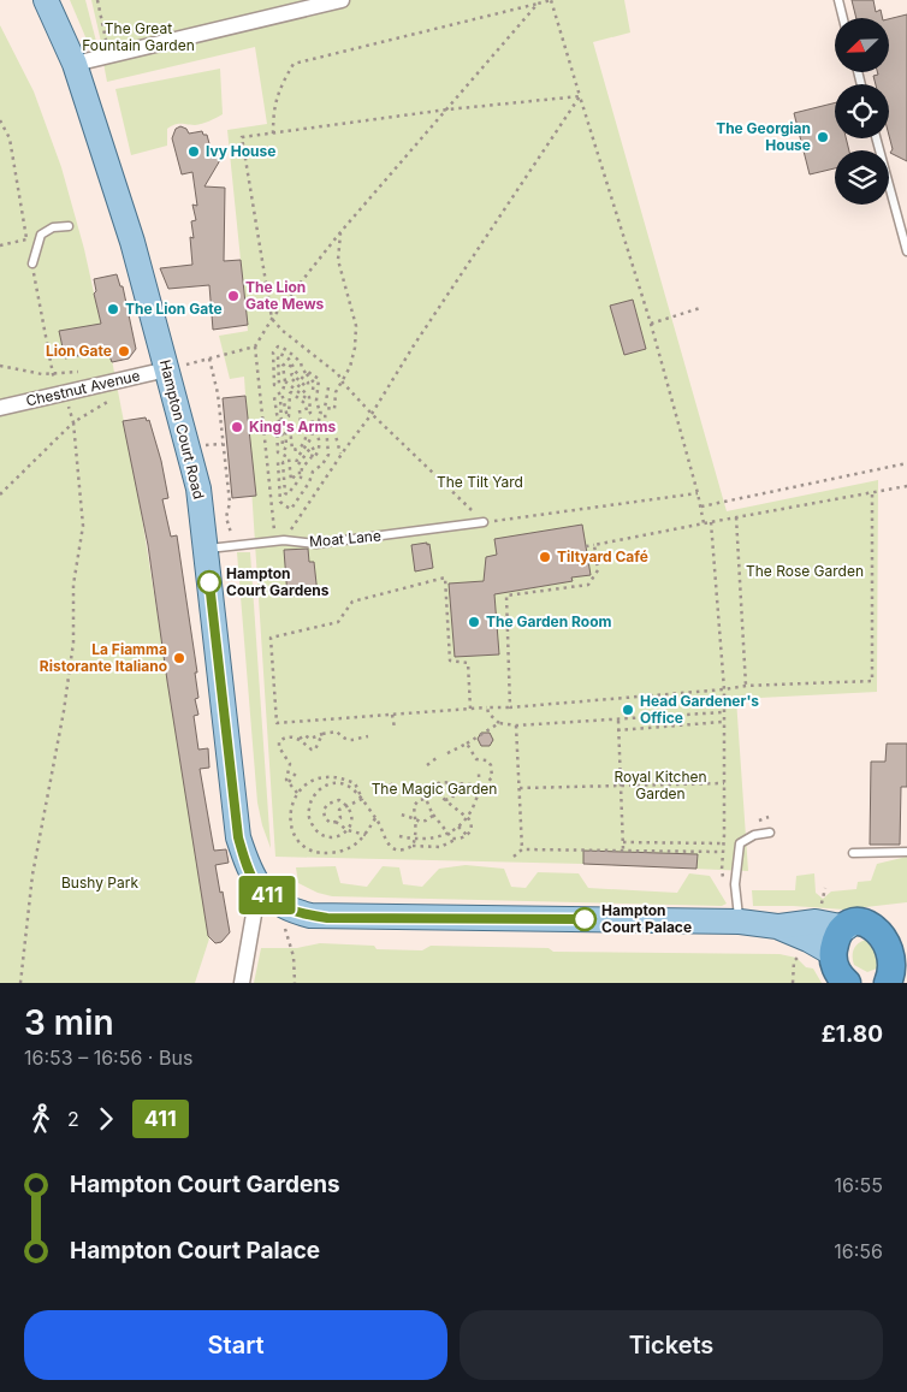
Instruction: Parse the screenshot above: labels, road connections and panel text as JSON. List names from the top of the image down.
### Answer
{
  "streets": {
    "main road": ["Hampton Court Road"],
    "street": ["Chestnut Avenue"],
    "lane": ["Moat Lane"]
  },
  "crossings": [
    ["Chestnut Avenue", "Hampton Court Road"],
    ["Hampton Court Road", "Moat Lane"]
  ],
  "parks": [
    "The Great Fountain Garden",
    "The Tilt Yard",
    "The Rose Garden",
    "Royal Kitchen Garden",
    "The Magic Garden",
    "Bushy Park"
  ],
  "places": [
    "The Georgian House",
    "Ivy House",
    "The Lion Gate Mews",
    "The Lion Gate",
    "Lion Gate",
    "King's Arms",
    "Tiltyard Café",
    "Hampton Court Gardens",
    "The Garden Room",
    "La Fiamma Ristorante Italiano",
    "Head Gardener's Office",
    "Hampton Court Palace"
  ],
  "lines": ["bus line 411"],
  "north": "bottom left",
  "page": {
    "on_map": "411",
    "heading": ["3 min", "16:53 – 16:56 · Bus", "£1.80"],
    "legs": ["2", "411"],
    "list": [
      {
        "name": "Hampton Court Gardens",
        "value": "16:55"
      },
      {
        "name": "Hampton Court Palace",
        "value": "16:56"
      }
    ],
    "buttons": ["Start", "Tickets"]
  }
}
